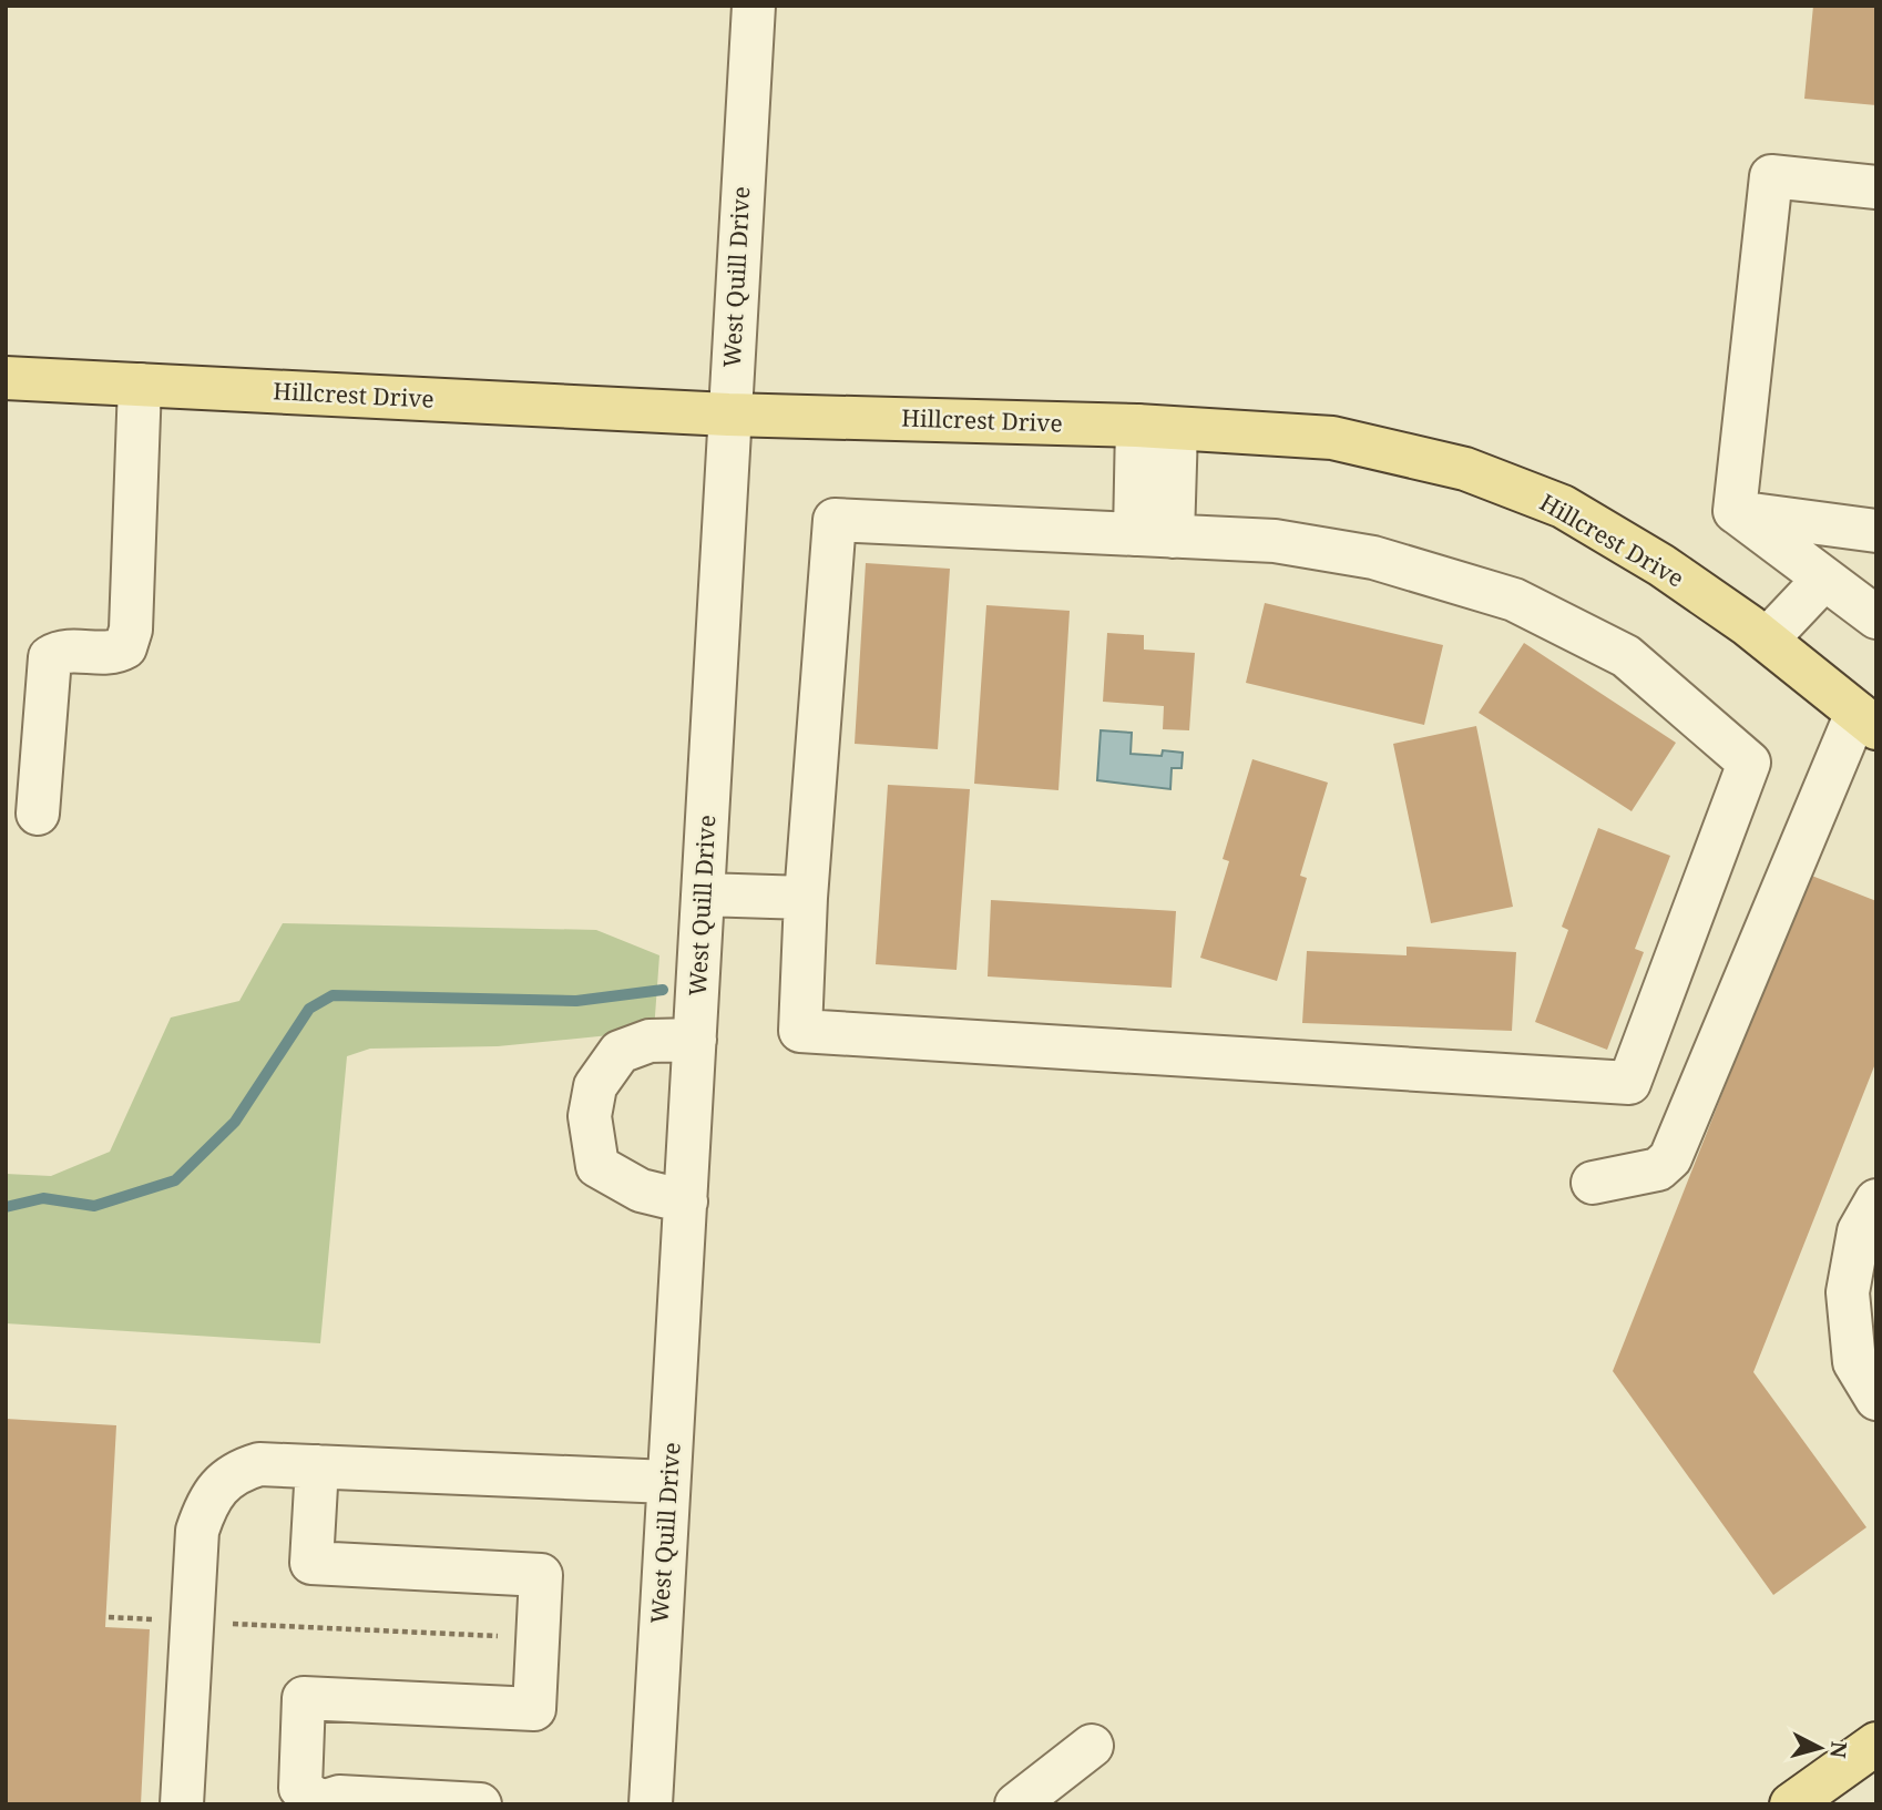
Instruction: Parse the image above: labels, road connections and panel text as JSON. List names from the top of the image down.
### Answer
{
  "streets": {
    "main road": ["Hillcrest Drive"],
    "street": ["West Quill Drive"]
  },
  "crossings": [
    ["West Quill Drive", "Hillcrest Drive"]
  ],
  "north": "right"
}
